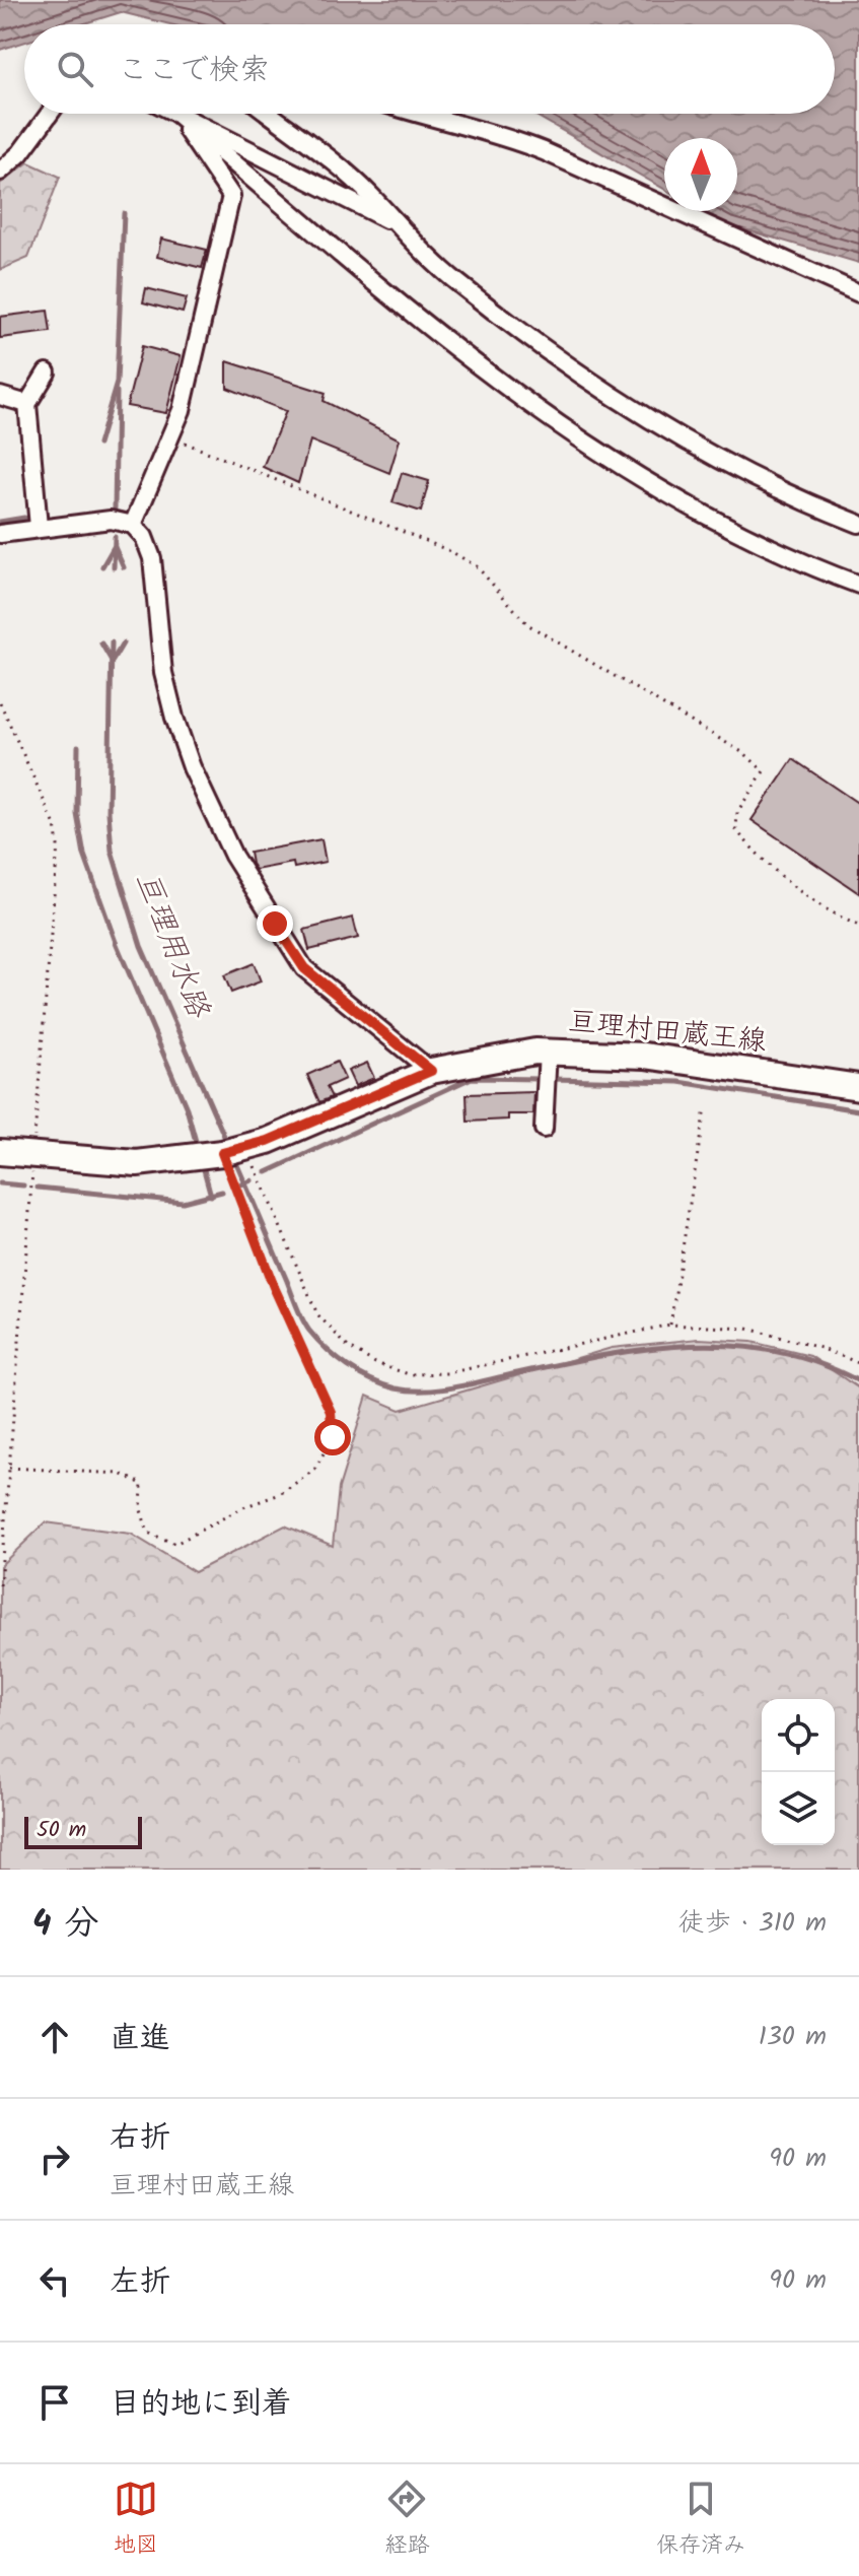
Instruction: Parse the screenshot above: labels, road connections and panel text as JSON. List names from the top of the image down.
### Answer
{
  "streets": {
    "main road": ["亘理村田蔵王線"]
  },
  "water": ["亘理用水路"],
  "scale_bar": "50 m",
  "north": "top",
  "page": {
    "search": "ここで検索",
    "scale": "50 m",
    "heading": ["4 分", "徒歩 · 310 m"],
    "list": [
      ["直進", "130 m"],
      ["右折", "亘理村田蔵王線", "90 m"],
      ["左折", "90 m"],
      "目的地に到着"
    ],
    "nav": ["地図", "経路", "保存済み"]
  }
}
